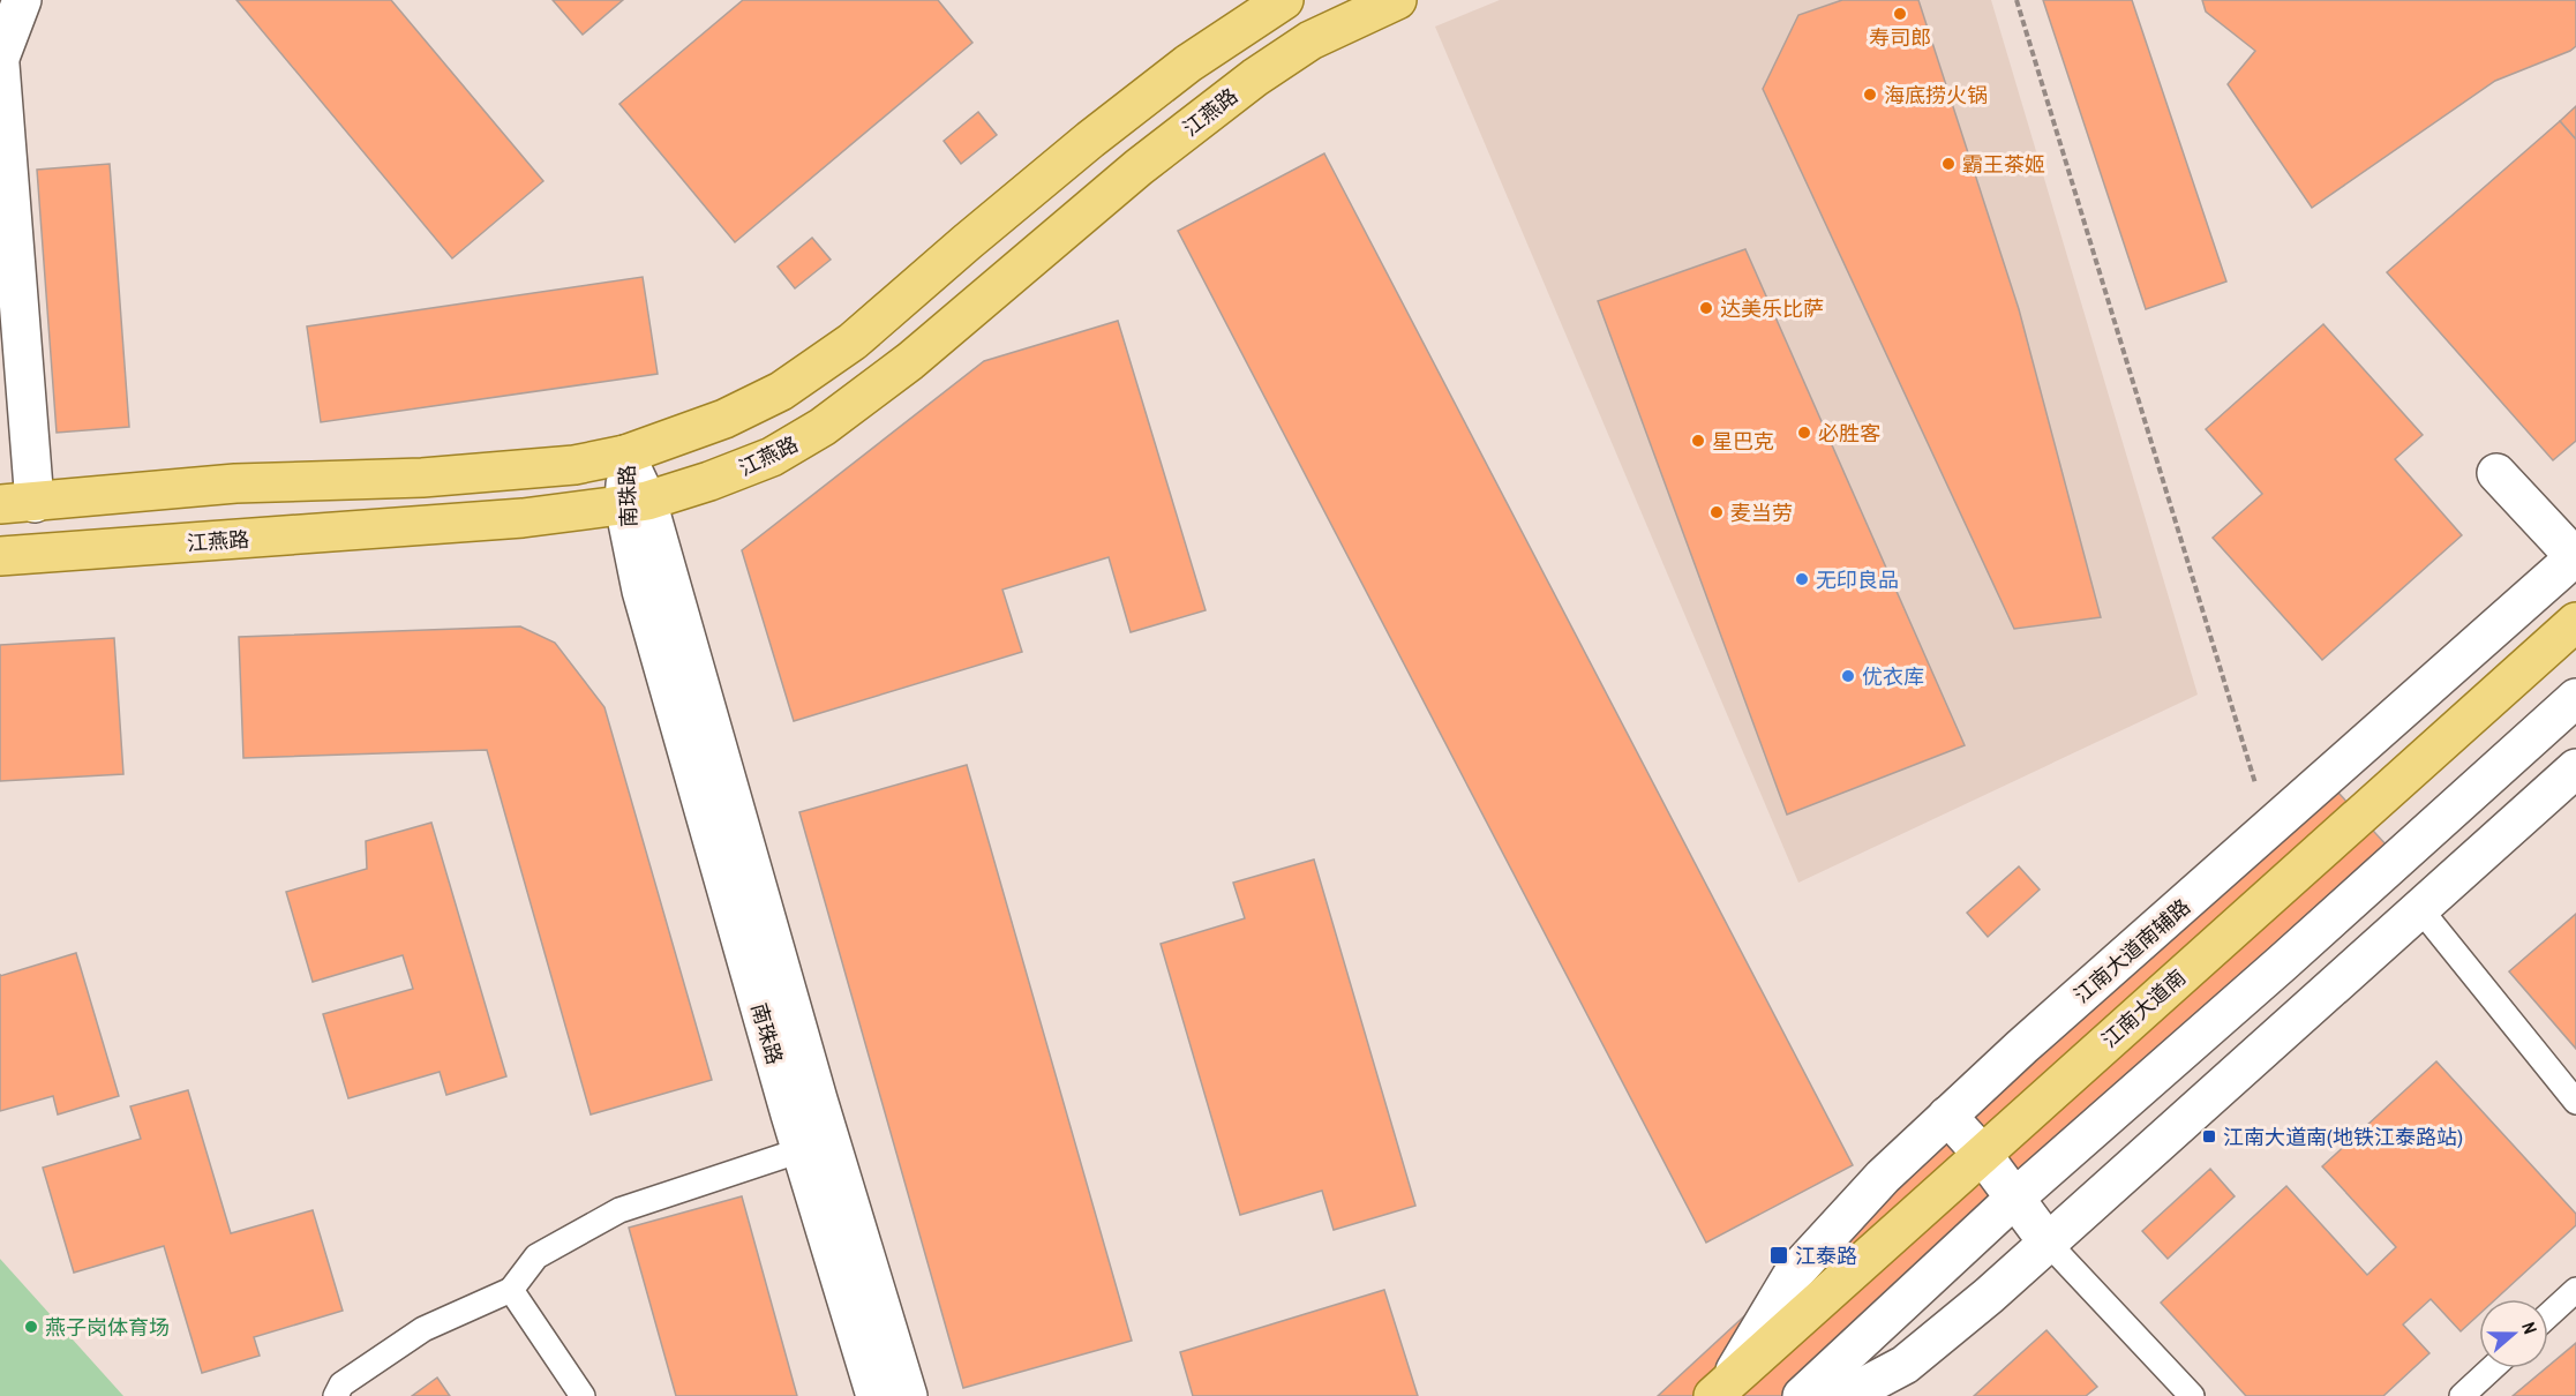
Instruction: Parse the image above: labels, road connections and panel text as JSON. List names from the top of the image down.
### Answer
{
  "streets": {
    "main road": ["江燕路", "江南大道南"],
    "street": ["南珠路", "江南大道南辅路"]
  },
  "crossings": [
    ["江燕路", "南珠路"],
    ["江南大道南辅路", "江南大道南"]
  ],
  "places": {
    "other": [
      "寿司郎",
      "海底捞火锅",
      "霸王茶姬",
      "达美乐比萨",
      "必胜客",
      "星巴克",
      "麦当劳",
      "无印良品",
      "优衣库",
      "燕子岗体育场"
    ],
    "transit": ["江南大道南(地铁江泰路站)", "江泰路"]
  },
  "north": "right"
}
